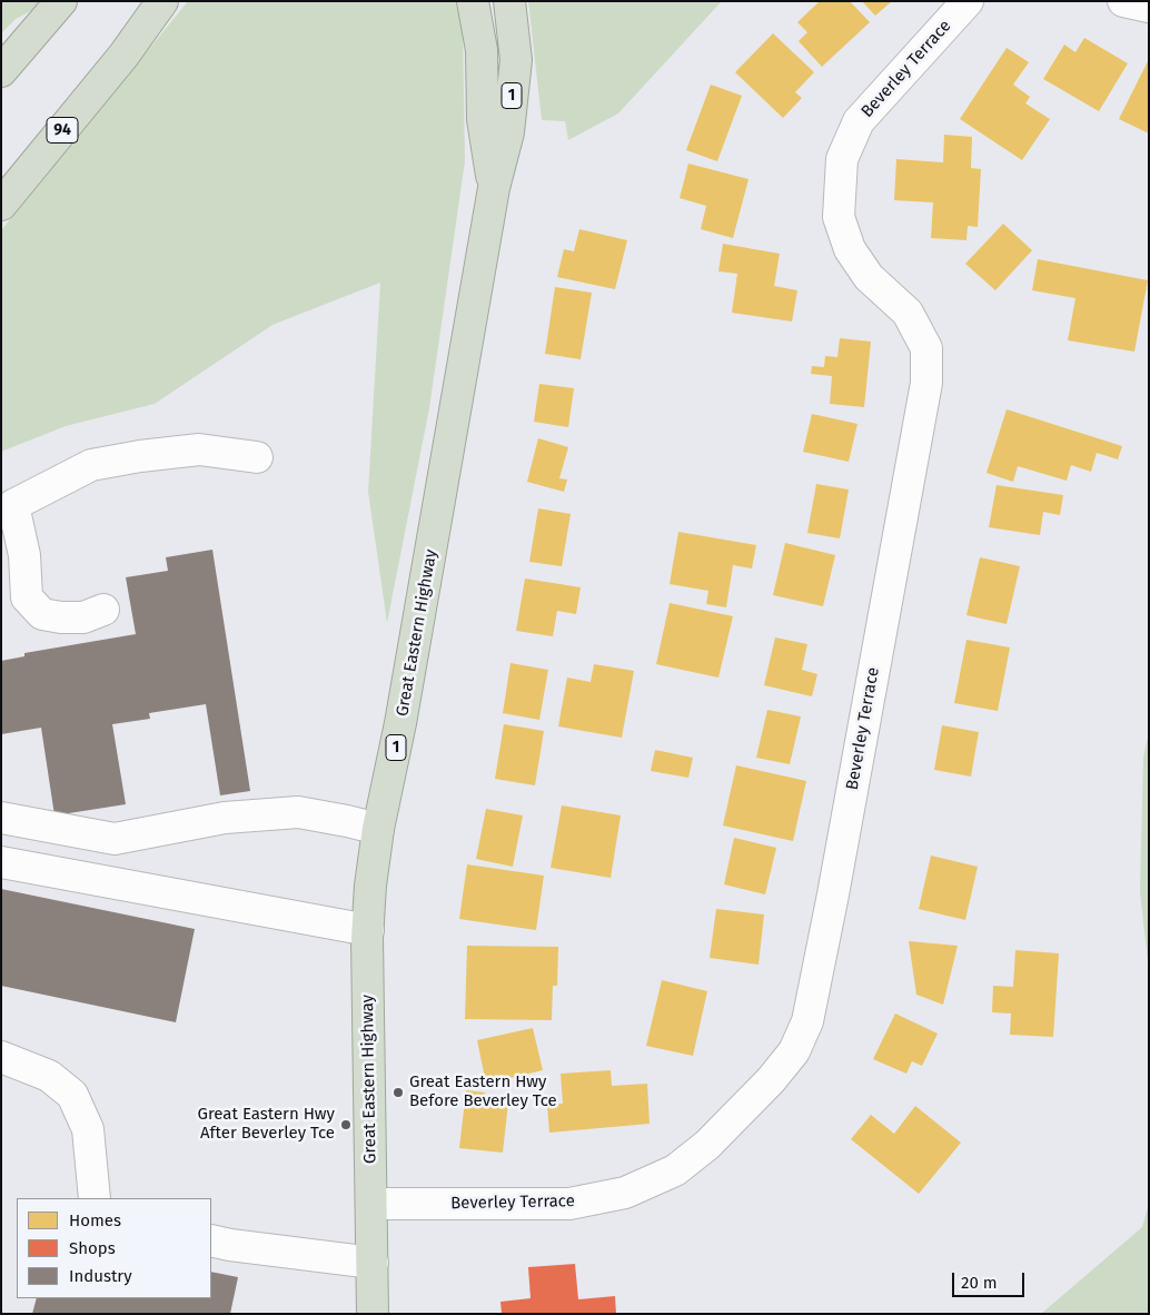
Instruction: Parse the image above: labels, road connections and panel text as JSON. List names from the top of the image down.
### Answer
{
  "streets": {
    "highway": ["1", "94", "Great Eastern Highway"],
    "street": ["Beverley Terrace"]
  },
  "crossings": [
    ["Beverley Terrace", "Great Eastern Highway"]
  ],
  "places": ["Great Eastern Hwy Before Beverley Tce", "Great Eastern Hwy After Beverley Tce"],
  "legend": ["Homes", "Shops", "Industry"],
  "scale_bar": "20 m"
}
